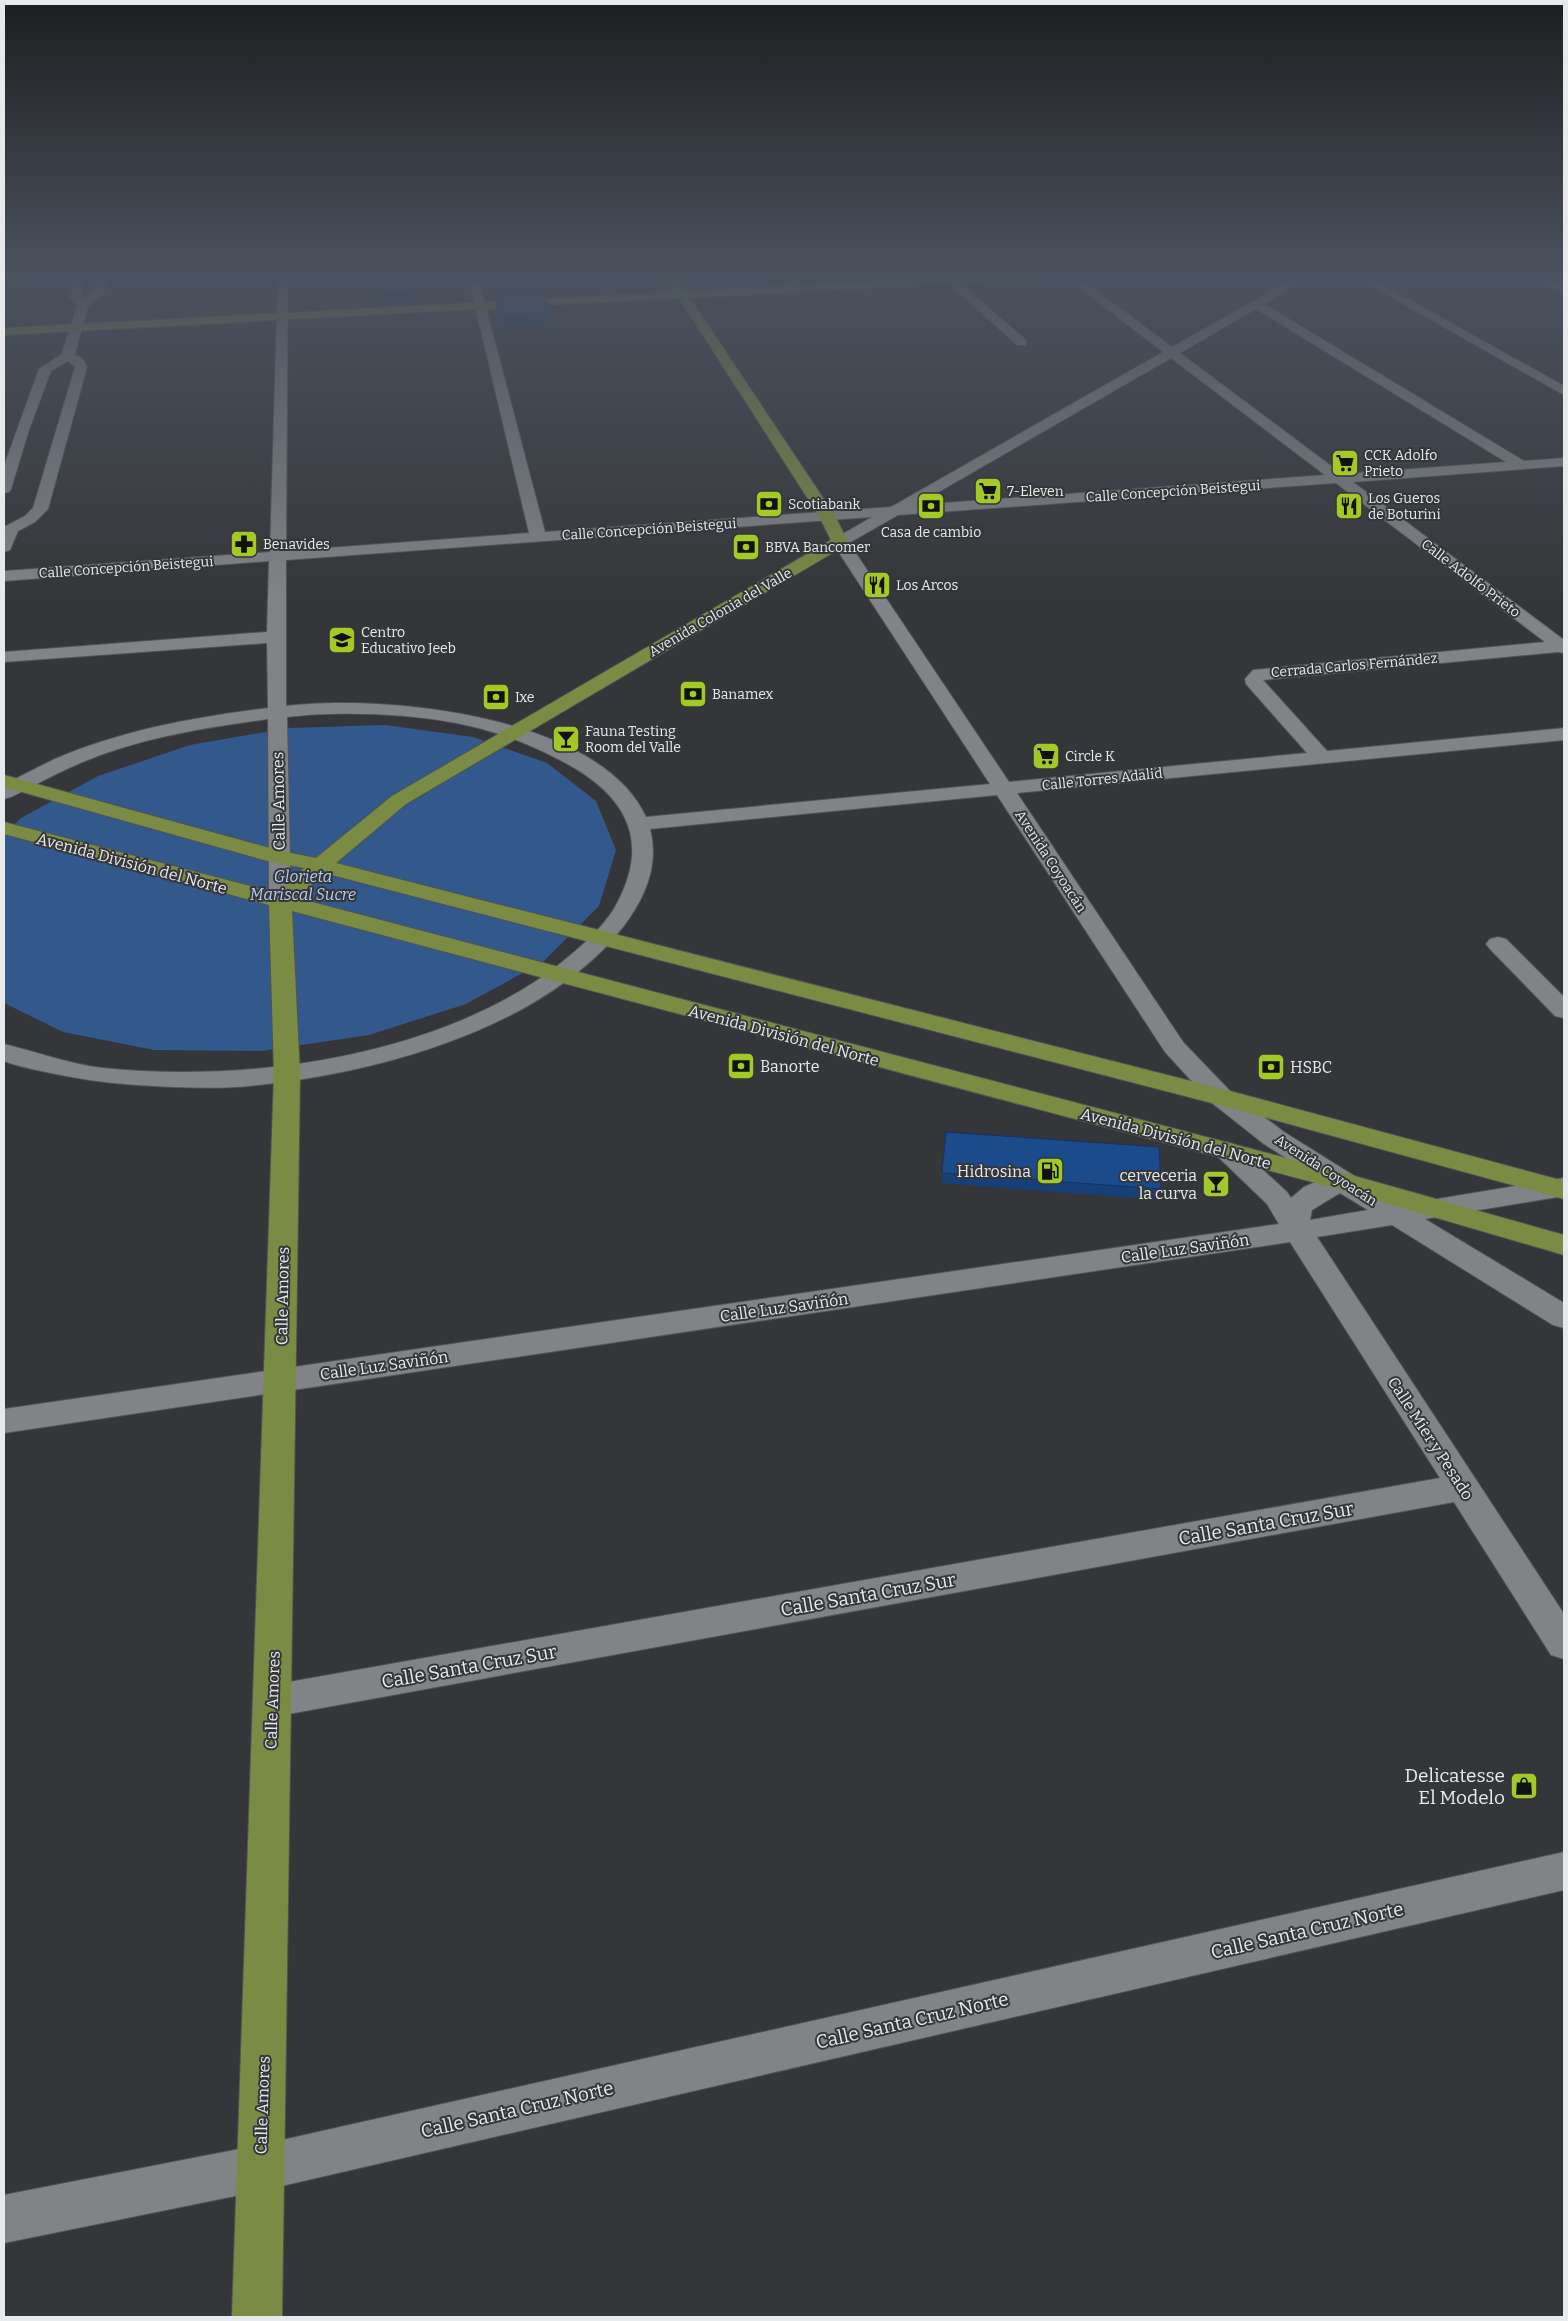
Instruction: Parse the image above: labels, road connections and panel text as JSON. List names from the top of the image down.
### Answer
{
  "streets": {
    "main road": [
      "Avenida Colonia del Valle",
      "Calle Amores",
      "Avenida Coyoacán",
      "Avenida División del Norte"
    ],
    "street": [
      "Calle Concepción Beistegui",
      "Calle Adolfo Prieto",
      "Cerrada Carlos Fernández",
      "Calle Torres Adalid",
      "Calle Luz Saviñón",
      "Calle Mier y Pesado",
      "Calle Santa Cruz Sur",
      "Calle Santa Cruz Norte"
    ]
  },
  "crossings": [
    ["Calle Concepción Beistegui", "Calle Adolfo Prieto"],
    ["Calle Concepción Beistegui", "Avenida Colonia del Valle"],
    ["Calle Concepción Beistegui", "Calle Amores"],
    ["Calle Concepción Beistegui", "Avenida Coyoacán"],
    ["Calle Adolfo Prieto", "Cerrada Carlos Fernández"],
    ["Avenida Colonia del Valle", "Calle Amores"],
    ["Avenida Colonia del Valle", "Avenida Coyoacán"],
    ["Avenida Colonia del Valle", "Avenida División del Norte"],
    ["Cerrada Carlos Fernández", "Calle Torres Adalid"],
    ["Calle Torres Adalid", "Avenida Coyoacán"],
    ["Calle Amores", "Avenida División del Norte"],
    ["Calle Amores", "Calle Luz Saviñón"],
    ["Calle Amores", "Calle Santa Cruz Sur"],
    ["Calle Amores", "Calle Santa Cruz Norte"],
    ["Avenida Coyoacán", "Avenida División del Norte"],
    ["Avenida Coyoacán", "Calle Luz Saviñón"],
    ["Avenida División del Norte", "Calle Luz Saviñón"],
    ["Avenida División del Norte", "Calle Mier y Pesado"],
    ["Calle Luz Saviñón", "Calle Mier y Pesado"],
    ["Calle Mier y Pesado", "Calle Santa Cruz Sur"]
  ],
  "parks": ["Glorieta Mariscal Sucre"],
  "places": {
    "supermarket": ["CCK Adolfo Prieto", "7-Eleven", "Circle K"],
    "bank": [
      "Scotiabank",
      "Casa de cambio",
      "BBVA Bancomer",
      "Banamex",
      "Ixe",
      "Banorte",
      "HSBC"
    ],
    "restaurant": ["Los Gueros de Boturini", "Los Arcos"],
    "pharmacy": ["Benavides"],
    "school or university": ["Centro Educativo Jeeb"],
    "bar": ["Fauna Testing Room del Valle", "cerveceria la curva"],
    "fuel station": ["Hidrosina"],
    "shop": ["Delicatesse El Modelo"]
  }
}
